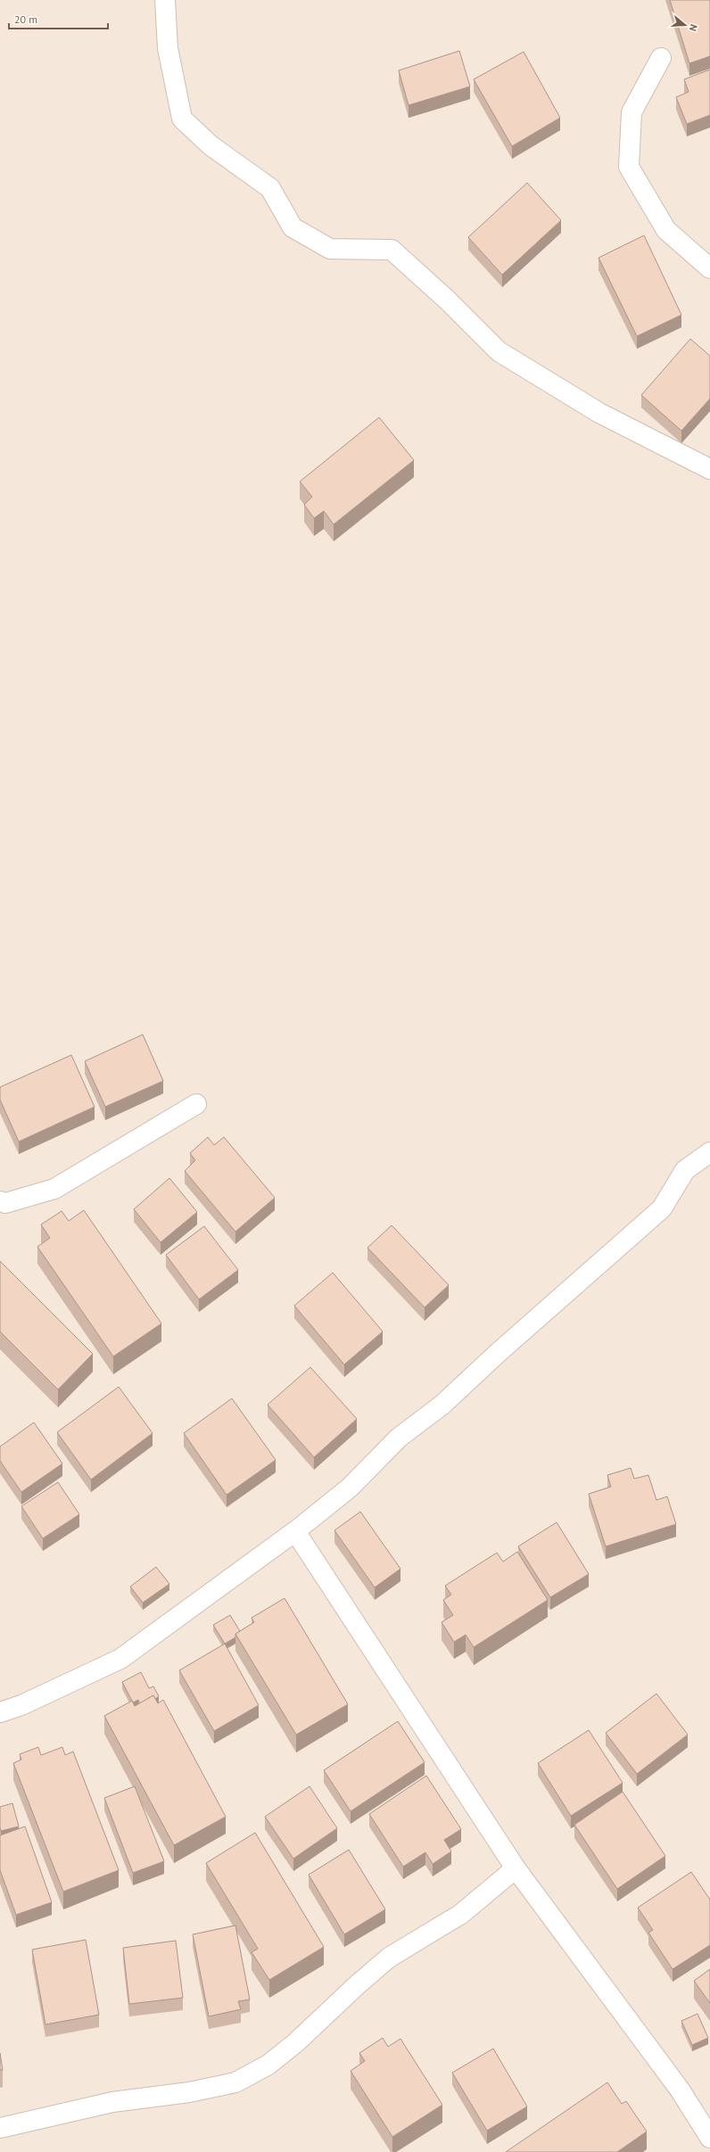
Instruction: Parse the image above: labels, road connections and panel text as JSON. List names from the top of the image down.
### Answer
{
  "scale_bar": "20 m",
  "north": "right"
}
